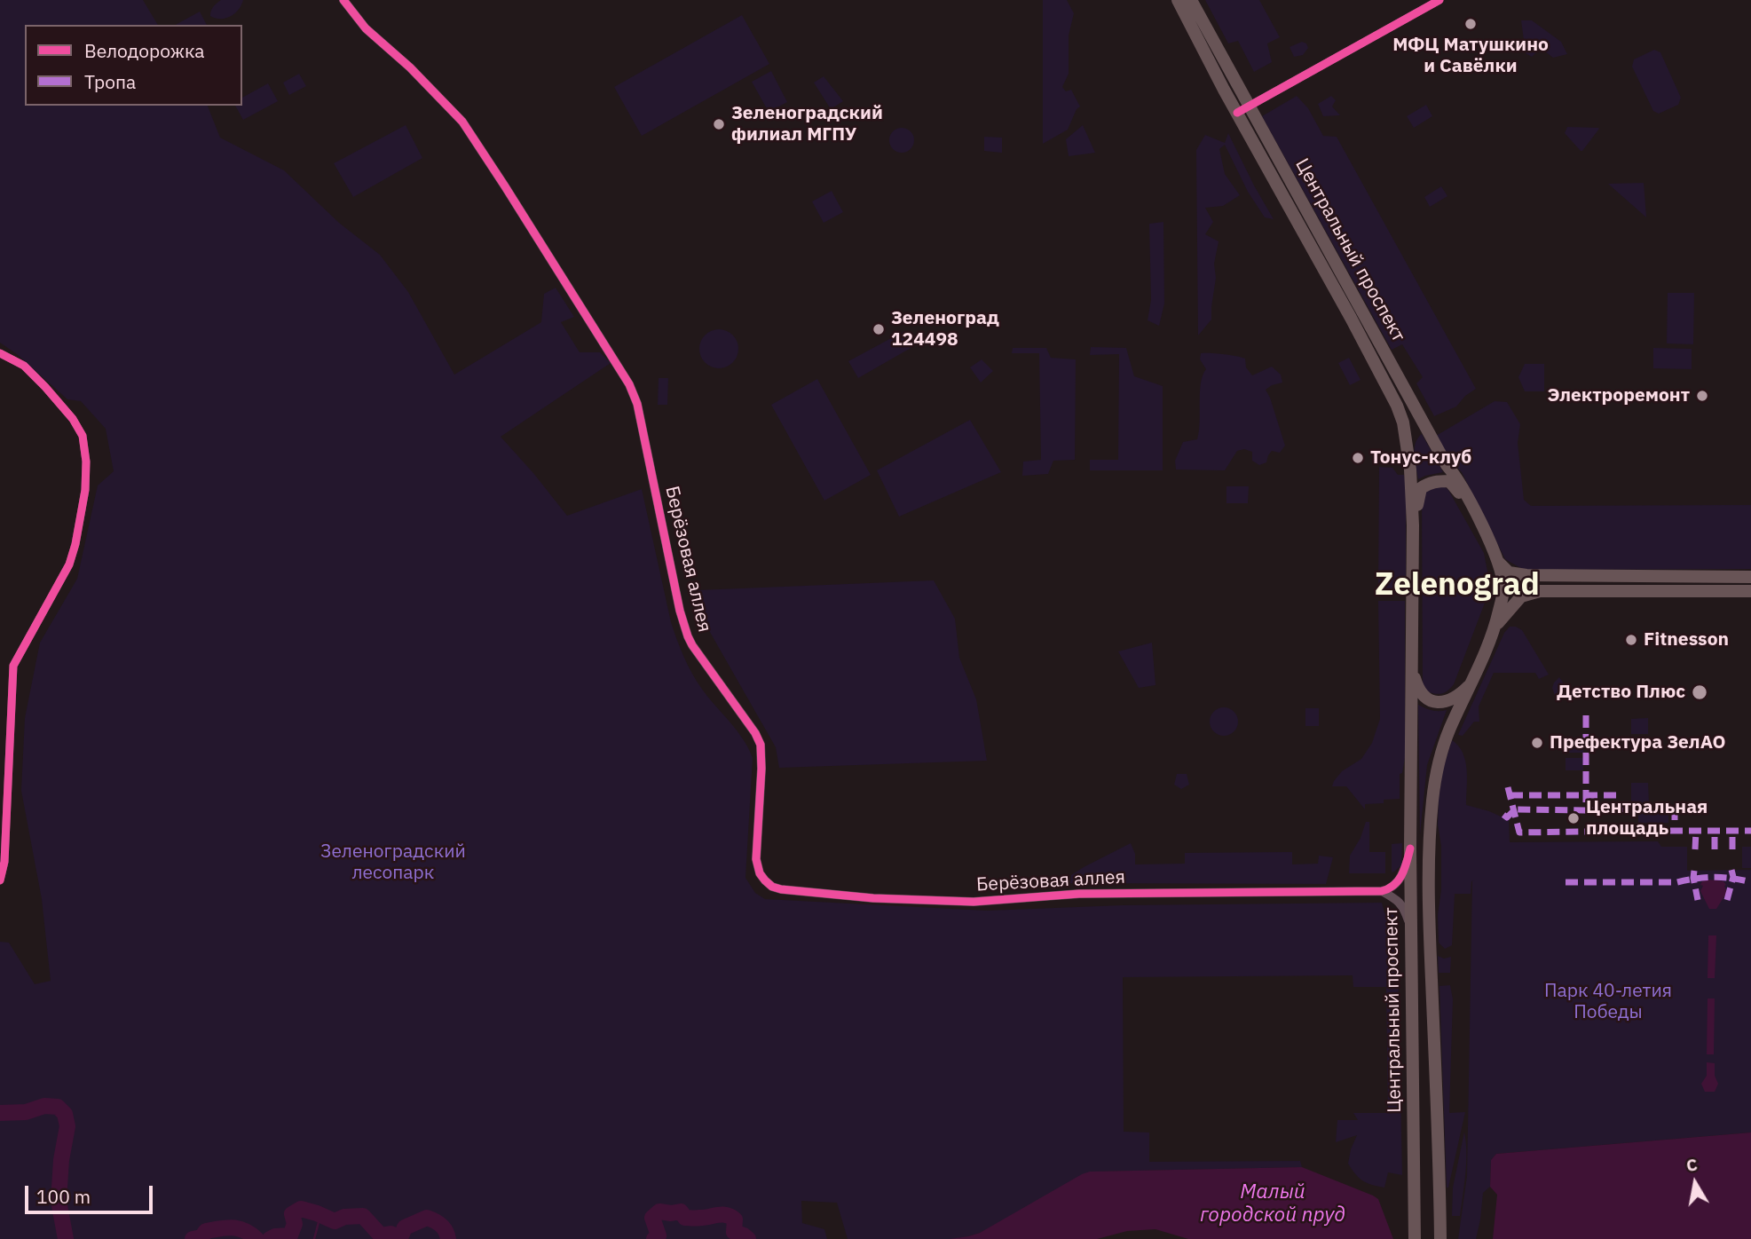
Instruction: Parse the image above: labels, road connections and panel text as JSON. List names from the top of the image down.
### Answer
{
  "streets": {
    "main road": ["Центральный проспект"],
    "street": ["Берёзовая аллея"]
  },
  "districts": ["Zelenograd"],
  "water": ["Малый городской пруд"],
  "parks": ["Зеленоградский лесопарк", "Парк 40-летия Победы"],
  "places": [
    "МФЦ Матушкино и Савёлки",
    "Зеленоградский филиал МГПУ",
    "Зеленоград 124498",
    "Электроремонт",
    "Тонус-клуб",
    "Fitnesson",
    "Детство Плюс",
    "Префектура ЗелАО",
    "Центральная площадь"
  ],
  "legend": ["Велодорожка", "Тропа"],
  "scale_bar": "100 m",
  "north": "top"
}
